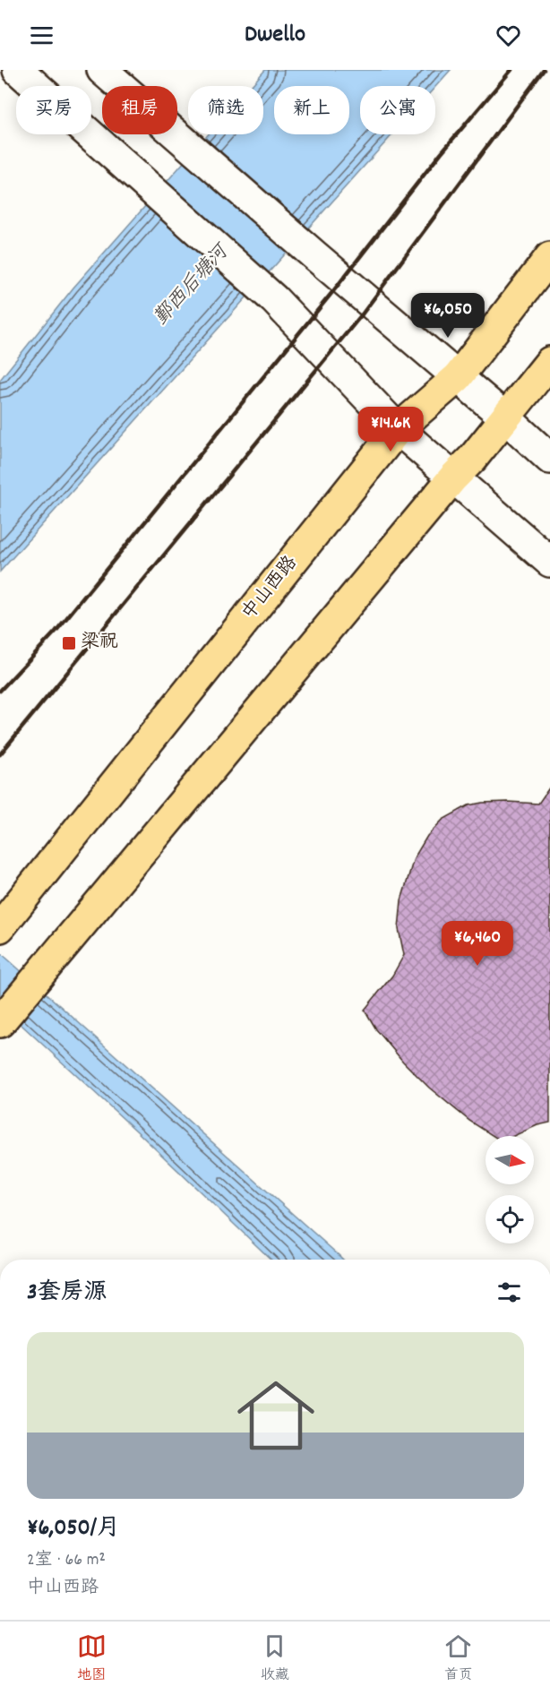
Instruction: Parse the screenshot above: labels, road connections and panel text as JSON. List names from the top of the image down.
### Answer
{
  "streets": {
    "main road": ["中山西路"]
  },
  "water": ["鄞西后塘河"],
  "places": {
    "transit": ["梁祝"]
  },
  "north": "right",
  "page": {
    "header": "Dwello",
    "chip": [
      "买房",
      "租房",
      "筛选",
      "新上",
      "公寓"
    ],
    "price": ["¥6,050", "¥14.6K", "¥6,460"],
    "heading": "3套房源",
    "list": [
      {
        "name": "¥6,050/月",
        "note": "2室 · 66 m² · 中山西路"
      }
    ],
    "tabs": ["地图", "收藏", "首页"]
  }
}
